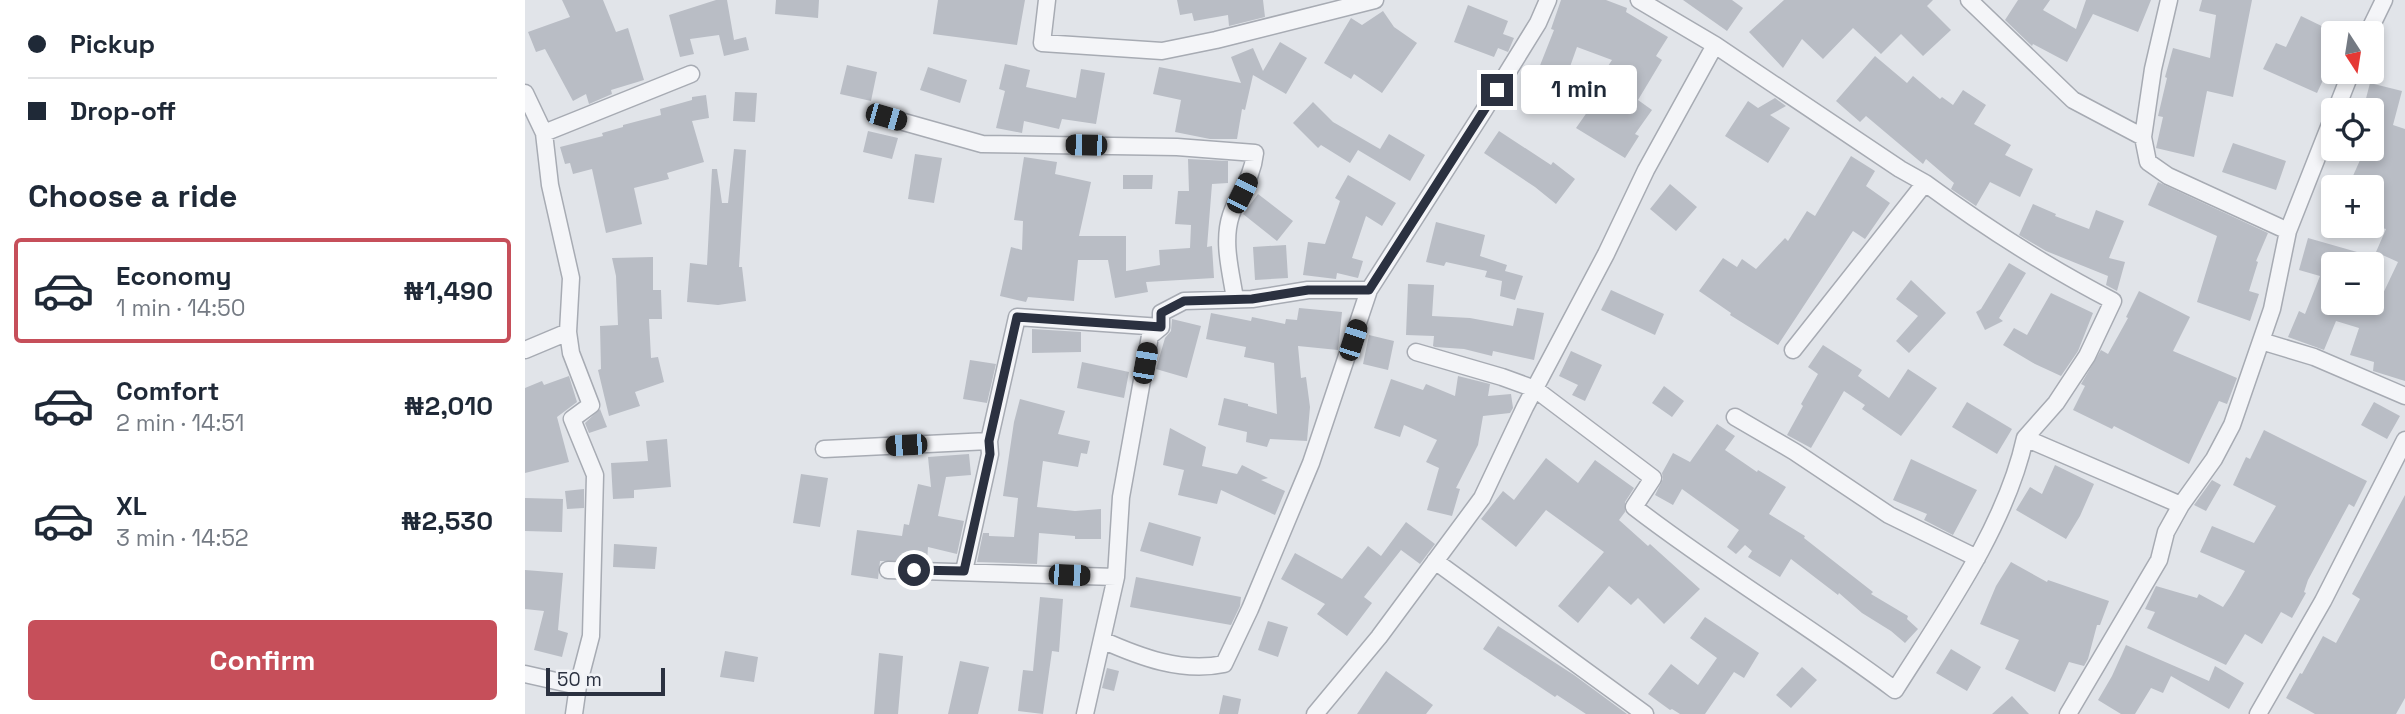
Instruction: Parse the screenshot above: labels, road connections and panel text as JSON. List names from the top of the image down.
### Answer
{
  "scale_bar": "50 m",
  "north": "bottom",
  "page": {
    "banner": ["Pickup", "Drop-off"],
    "map_buttons": ["+", "−"],
    "bubble": "1 min",
    "heading": "Choose a ride",
    "list": [
      {
        "name": "Economy",
        "note": "1 min · 14:50",
        "value": "₦1,490"
      },
      {
        "name": "Comfort",
        "note": "2 min · 14:51",
        "value": "₦2,010"
      },
      {
        "name": "XL",
        "note": "3 min · 14:52",
        "value": "₦2,530"
      }
    ],
    "buttons": "Confirm",
    "scale": "50 m"
  }
}
